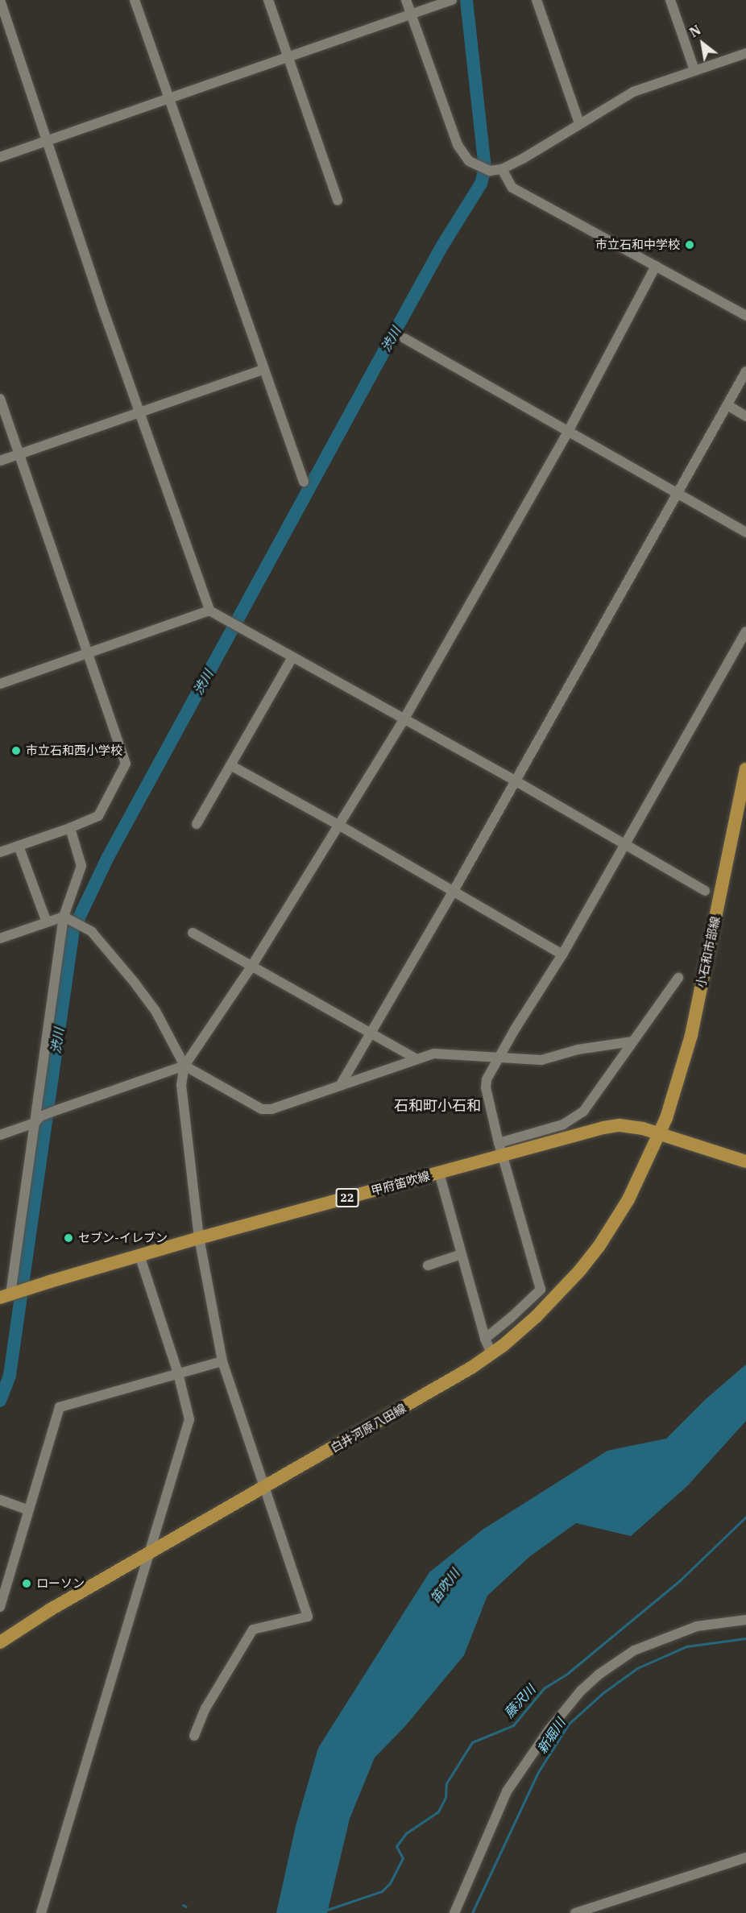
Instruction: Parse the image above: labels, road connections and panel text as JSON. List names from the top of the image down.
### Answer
{
  "streets": {
    "main road": [
      "小石和市部線",
      "甲府笛吹線",
      "22",
      "白井河原八田線"
    ]
  },
  "crossings": [
    ["小石和市部線", "甲府笛吹線"],
    ["小石和市部線", "白井河原八田線"],
    ["甲府笛吹線", "白井河原八田線"]
  ],
  "districts": ["石和町小石和"],
  "water": [
    "渋川",
    "笛吹川",
    "藤沢川",
    "新堀川"
  ],
  "places": [
    "市立石和中学校",
    "市立石和西小学校",
    "セブン-イレブン",
    "ローソン"
  ],
  "north": "top left"
}
